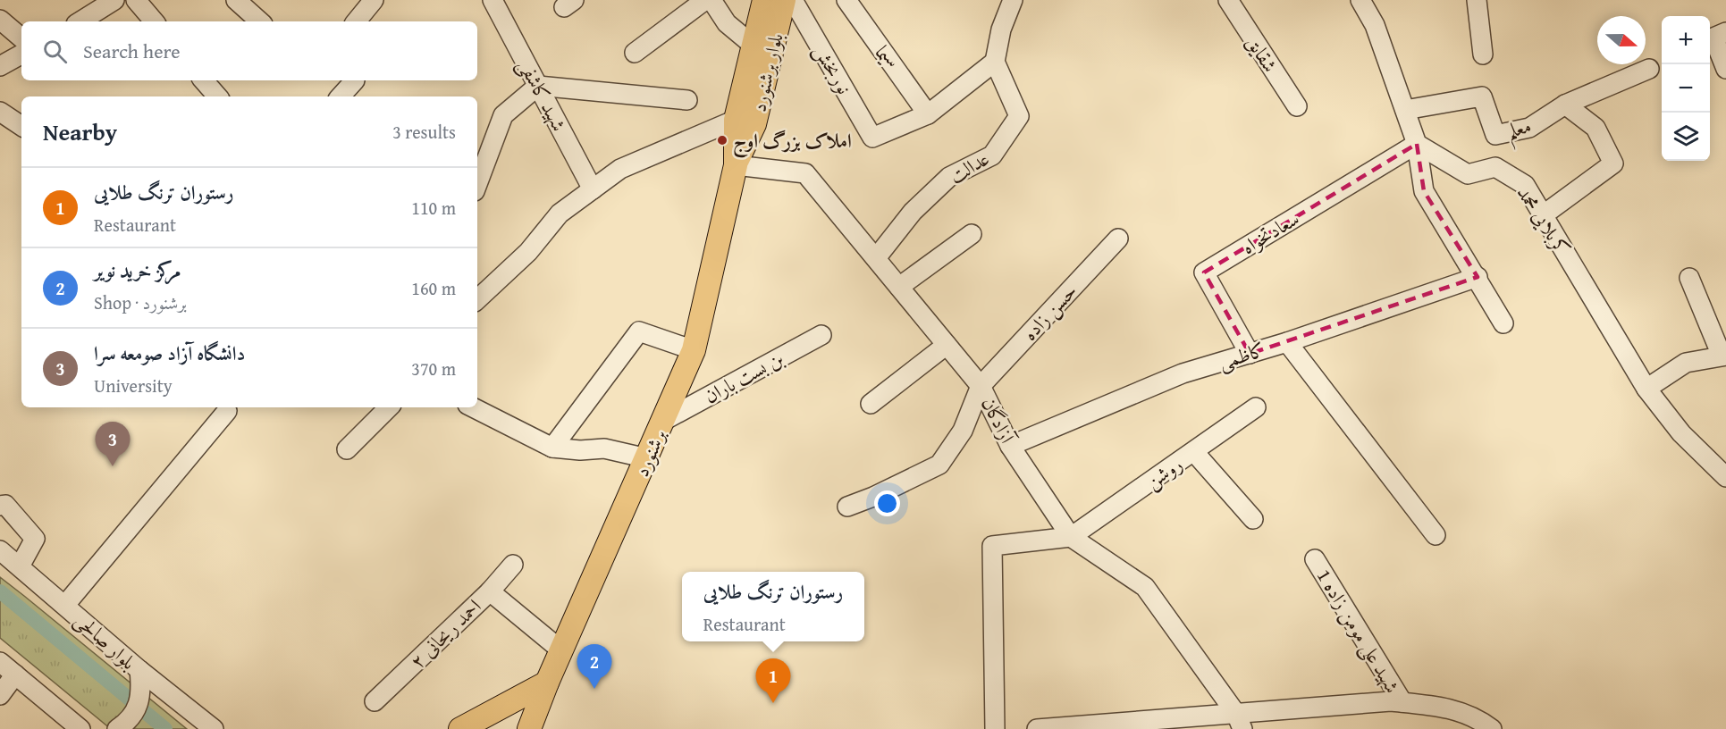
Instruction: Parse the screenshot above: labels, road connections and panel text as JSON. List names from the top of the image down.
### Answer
{
  "streets": {
    "main road": ["بلوار برشنورد", "برشنورد"],
    "street": [
      "شقایق",
      "سیما",
      "نوربخش",
      "شهید کاشفی",
      "معلم",
      "عدالت",
      "کربلایی محمد",
      "سعادتخواه",
      "حسن زاده",
      "کاظمی",
      "بن بست باران",
      "آزادگان",
      "روشن",
      "شهید علی مومن زاده 1",
      "احمد ریحانی ۲",
      "بلوار صالحی"
    ]
  },
  "crossings": [
    ["سیما", "نوربخش"],
    ["بلوار برشنورد", "آزادگان"],
    ["بلوار برشنورد", "برشنورد"],
    ["عدالت", "آزادگان"],
    ["کربلایی محمد", "سعادتخواه"],
    ["سعادتخواه", "کاظمی"],
    ["حسن زاده", "آزادگان"],
    ["کاظمی", "آزادگان"],
    ["بن بست باران", "برشنورد"],
    ["آزادگان", "برشنورد"],
    ["آزادگان", "روشن"]
  ],
  "places": ["املاک بزرگ اوج"],
  "north": "right",
  "page": {
    "map_buttons": ["+", "−"],
    "search": "Search here",
    "heading": ["Nearby", "3 results"],
    "list": [
      {
        "mark": "1",
        "name": "رستوران ترنگ طلایی",
        "note": "Restaurant",
        "value": "110 m"
      },
      {
        "mark": "2",
        "name": "مرکز خرید نویر",
        "note": "Shop · برشنورد",
        "value": "160 m"
      },
      {
        "mark": "3",
        "name": "دانشگاه آزاد صومعه سرا",
        "note": "University",
        "value": "370 m"
      }
    ],
    "pins": ["3", "2", "1"],
    "popup": ["رستوران ترنگ طلایی", "Restaurant"]
  }
}
